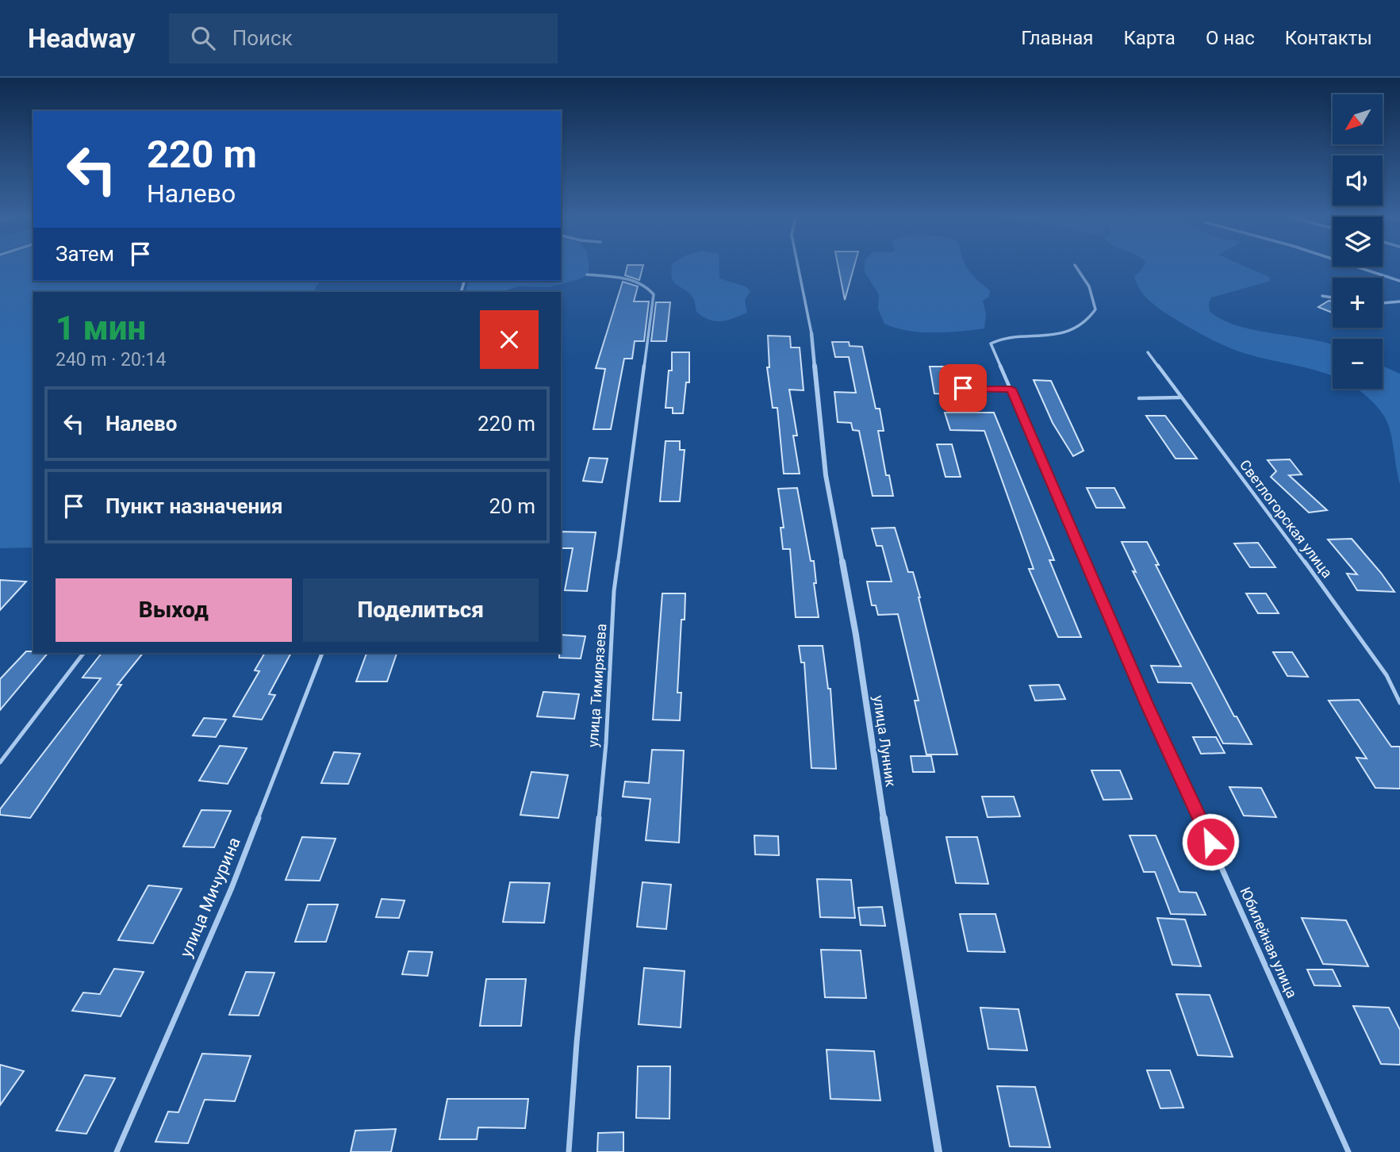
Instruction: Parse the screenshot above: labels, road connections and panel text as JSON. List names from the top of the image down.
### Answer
{
  "streets": {
    "street": ["улица Лунник"],
    "lane": [
      "Светлогорская улица",
      "улица Тимирязева",
      "улица Мичурина",
      "Юбилейная улица"
    ]
  },
  "north": "bottom left",
  "page": {
    "header": "Headway",
    "search": "Поиск",
    "nav": [
      "Главная",
      "Карта",
      "О нас",
      "Контакты"
    ],
    "map_buttons": ["+", "−"],
    "turn": ["220 m", "Налево"],
    "then": "Затем",
    "heading": ["1 мин", "240 m · 20:14"],
    "list": [
      {
        "name": "Налево",
        "value": "220 m"
      },
      {
        "name": "Пункт назначения",
        "value": "20 m"
      }
    ],
    "buttons": ["Выход", "Поделиться"]
  }
}
